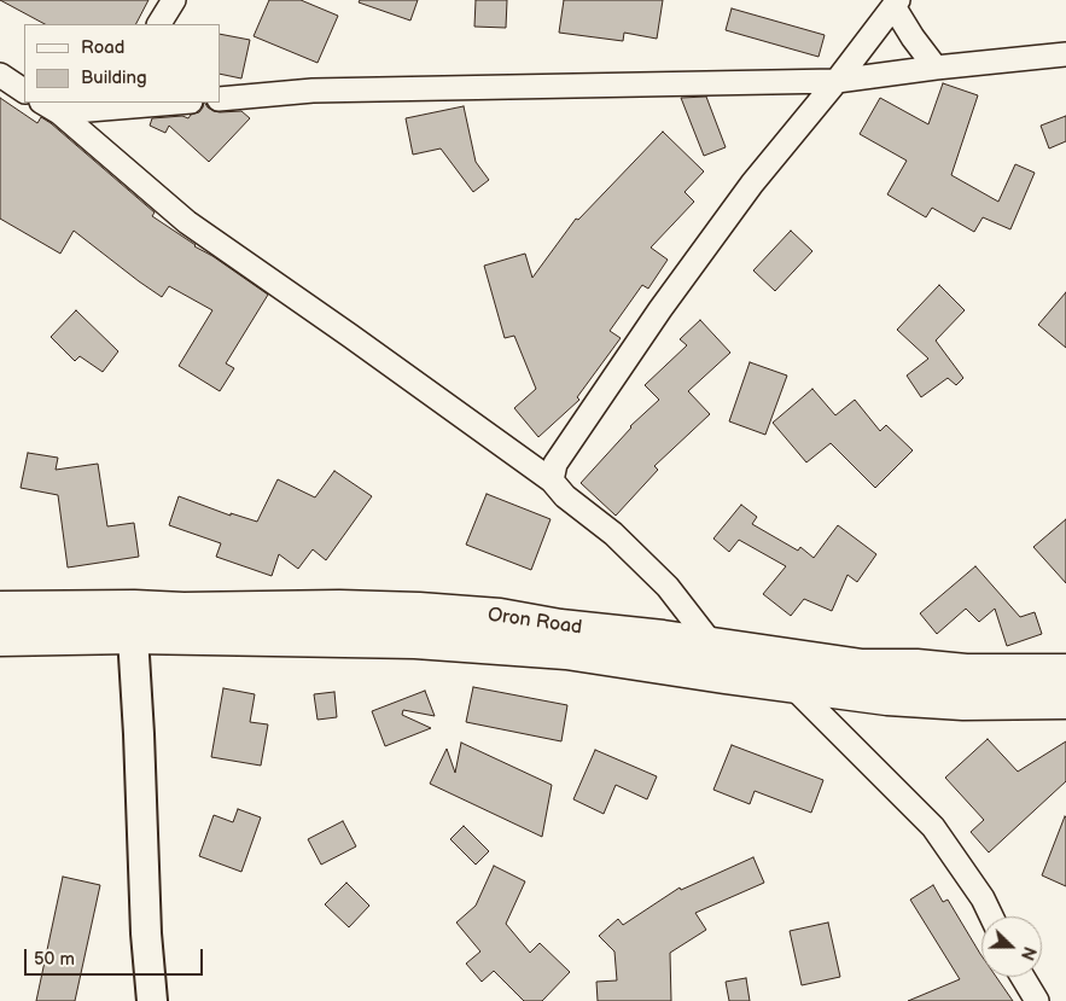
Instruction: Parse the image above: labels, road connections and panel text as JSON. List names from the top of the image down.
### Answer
{
  "streets": {
    "highway": ["Oron Road"]
  },
  "legend": ["Road", "Building"],
  "scale_bar": "50 m",
  "north": "right"
}
